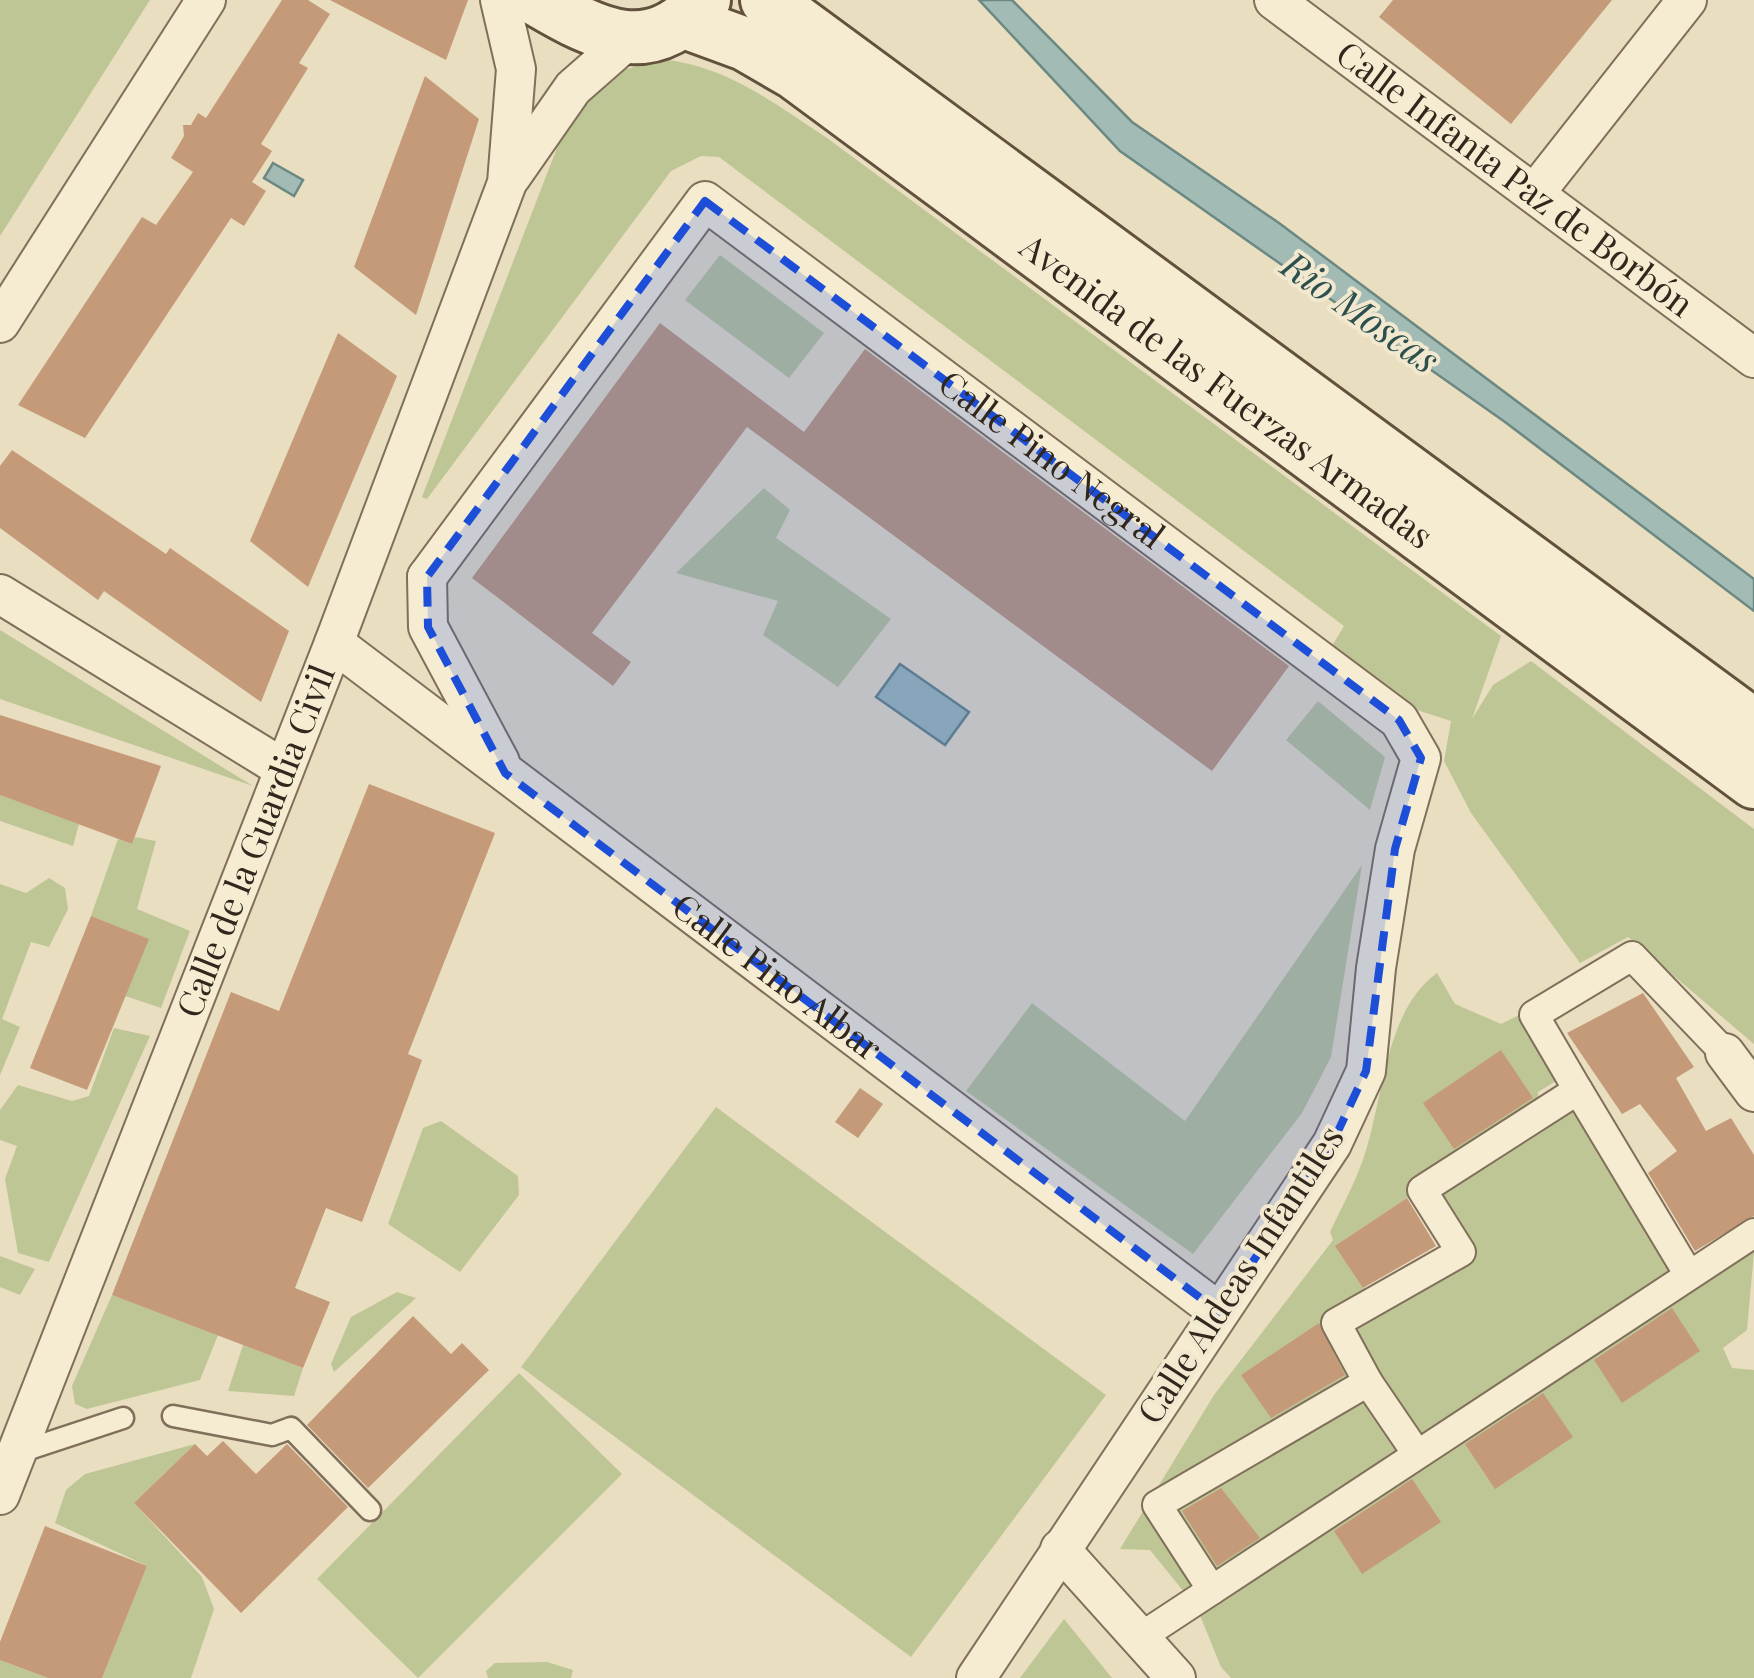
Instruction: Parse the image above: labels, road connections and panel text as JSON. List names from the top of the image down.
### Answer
{
  "streets": {
    "main road": ["Avenida de las Fuerzas Armadas"],
    "street": [
      "Calle Infanta Paz de Borbón",
      "Calle Pino Negral",
      "Calle de la Guardia Civil",
      "Calle Pino Albar",
      "Calle Aldeas Infantiles"
    ]
  },
  "crossings": [
    ["Calle Pino Negral", "Calle Aldeas Infantiles"],
    ["Calle de la Guardia Civil", "Calle Pino Albar"],
    ["Calle Pino Albar", "Calle Aldeas Infantiles"]
  ],
  "water": ["Rio Moscas"]
}
